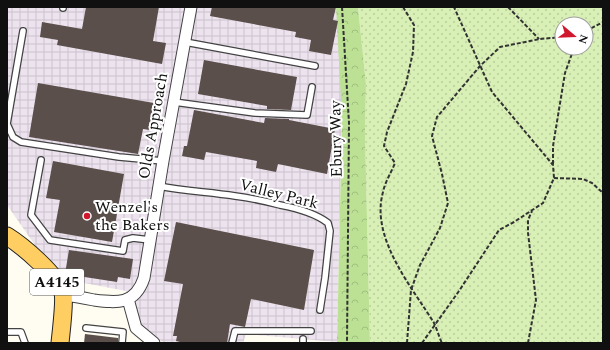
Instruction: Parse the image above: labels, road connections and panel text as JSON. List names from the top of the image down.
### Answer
{
  "streets": {
    "main road": ["A4145"],
    "street": ["Olds Approach"],
    "lane": ["Valley Park"],
    "path": ["Ebury Way"]
  },
  "crossings": [
    ["Olds Approach", "Valley Park"]
  ],
  "places": ["Wenzel's the Bakers"],
  "north": "right"
}
